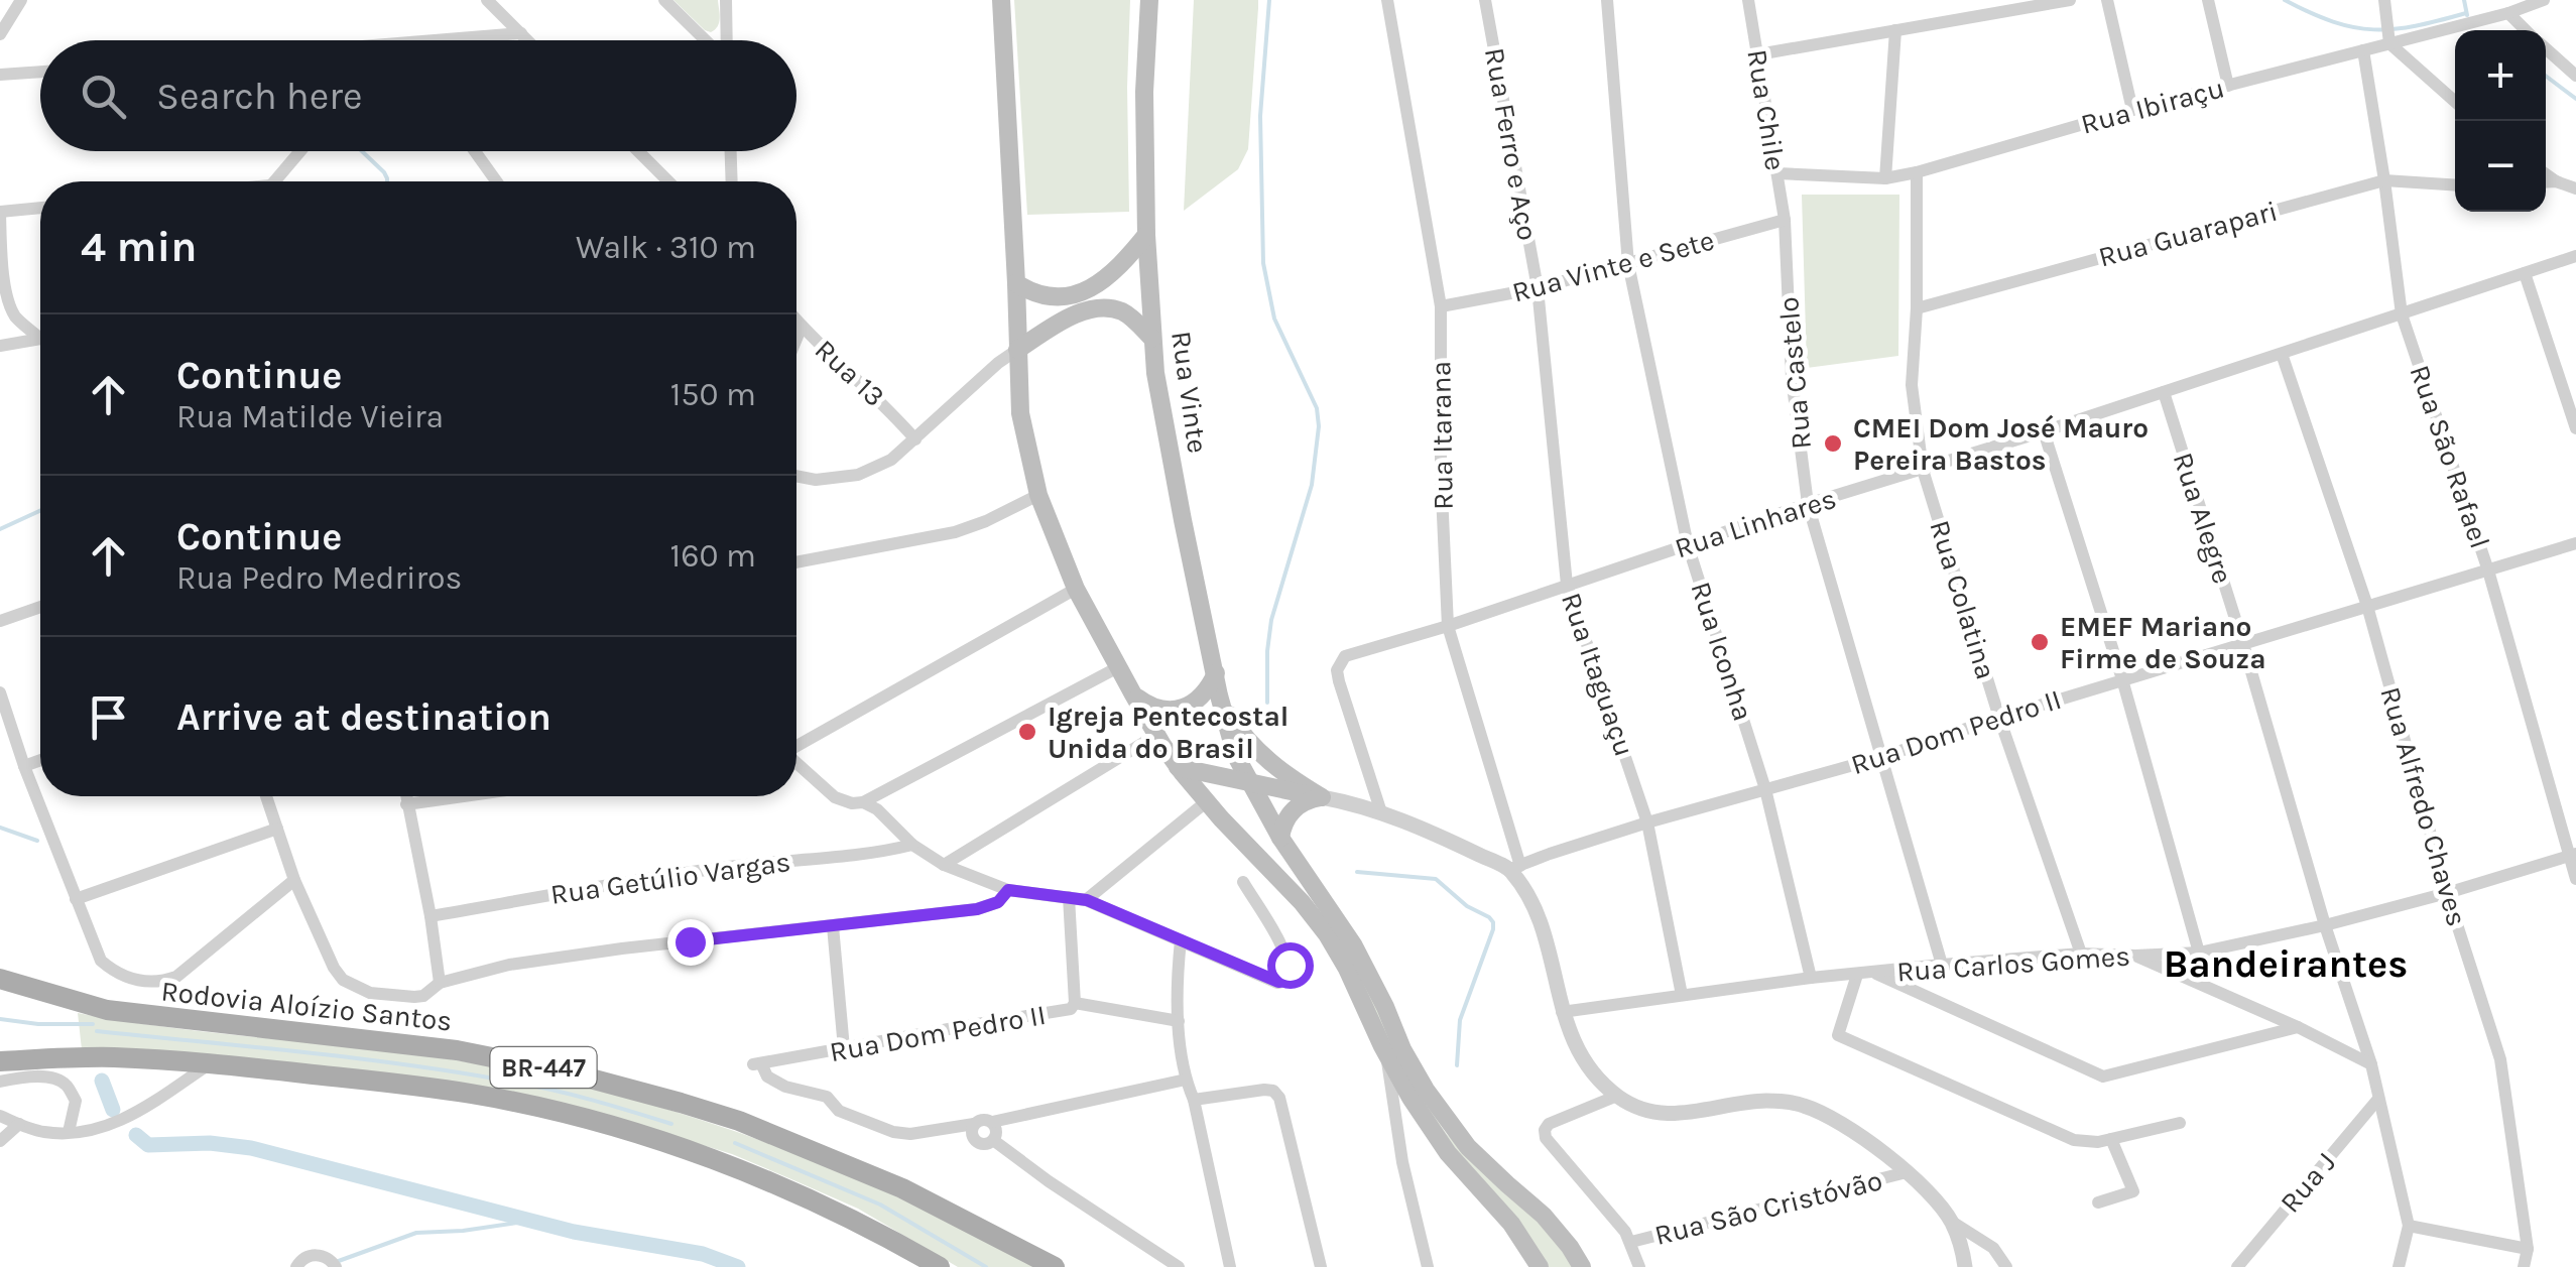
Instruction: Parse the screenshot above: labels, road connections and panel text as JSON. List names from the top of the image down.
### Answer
{
  "streets": {
    "main road": ["Rua Vinte", "Rodovia Aloízio Santos", "BR-447"],
    "street": [
      "Rua Ibiraçu",
      "Rua Chile",
      "Rua Ferro e Aço",
      "Rua Guarapari",
      "Rua Vinte e Sete",
      "Rua 13",
      "Rua Castelo",
      "Rua Itarana",
      "Rua São Rafael",
      "Rua Alegre",
      "Rua Linhares",
      "Rua Colatina",
      "Rua Iconha",
      "Rua Itaguaçu",
      "Rua Dom Pedro II",
      "Rua Alfredo Chaves",
      "Rua Getúlio Vargas",
      "Rua Carlos Gomes",
      "Rua J",
      "Rua São Cristóvão"
    ]
  },
  "crossings": [
    ["Rua Ibiraçu", "Rua São Rafael"],
    ["Rua Ibiraçu", "Rua Colatina"],
    ["Rua Chile", "Rua Vinte e Sete"],
    ["Rua Chile", "Rua Castelo"],
    ["Rua Ferro e Aço", "Rua Vinte e Sete"],
    ["Rua Ferro e Aço", "Rua Itaguaçu"],
    ["Rua Guarapari", "Rua São Rafael"],
    ["Rua Guarapari", "Rua Colatina"],
    ["Rua Vinte e Sete", "Rua Castelo"],
    ["Rua Vinte e Sete", "Rua Itarana"],
    ["Rua Vinte e Sete", "Rua Iconha"],
    ["Rua Vinte e Sete", "Rua Itaguaçu"],
    ["Rua Castelo", "Rua Linhares"],
    ["Rua Castelo", "Rua Dom Pedro II"],
    ["Rua Castelo", "Rua Carlos Gomes"],
    ["Rua Itarana", "Rua Linhares"],
    ["Rua Itarana", "Rua Dom Pedro II"],
    ["Rua São Rafael", "Rua Linhares"],
    ["Rua São Rafael", "Rua Dom Pedro II"],
    ["Rua São Rafael", "Rua Carlos Gomes"],
    ["Rua Alegre", "Rua Linhares"],
    ["Rua Alegre", "Rua Dom Pedro II"],
    ["Rua Alegre", "Rua Carlos Gomes"],
    ["Rua Alegre", "Rua J"],
    ["Rua Linhares", "Rua Colatina"],
    ["Rua Linhares", "Rua Iconha"],
    ["Rua Linhares", "Rua Itaguaçu"],
    ["Rua Linhares", "Rua Alfredo Chaves"],
    ["Rua Colatina", "Rua Dom Pedro II"],
    ["Rua Colatina", "Rua Carlos Gomes"],
    ["Rua Iconha", "Rua Dom Pedro II"],
    ["Rua Iconha", "Rua Carlos Gomes"],
    ["Rua Itaguaçu", "Rua Dom Pedro II"],
    ["Rua Itaguaçu", "Rua Carlos Gomes"],
    ["Rua Dom Pedro II", "Rua Alfredo Chaves"],
    ["Rua Alfredo Chaves", "Rua Carlos Gomes"]
  ],
  "districts": ["Bandeirantes"],
  "places": ["CMEI Dom José Mauro Pereira Bastos", "EMEF Mariano Firme de Souza", "Igreja Pentecostal Unida do Brasil"],
  "page": {
    "map_buttons": ["+", "−"],
    "search": "Search here",
    "heading": ["4 min", "Walk · 310 m"],
    "list": [
      ["Continue", "Rua Matilde Vieira", "150 m"],
      ["Continue", "Rua Pedro Medriros", "160 m"],
      "Arrive at destination"
    ]
  }
}
